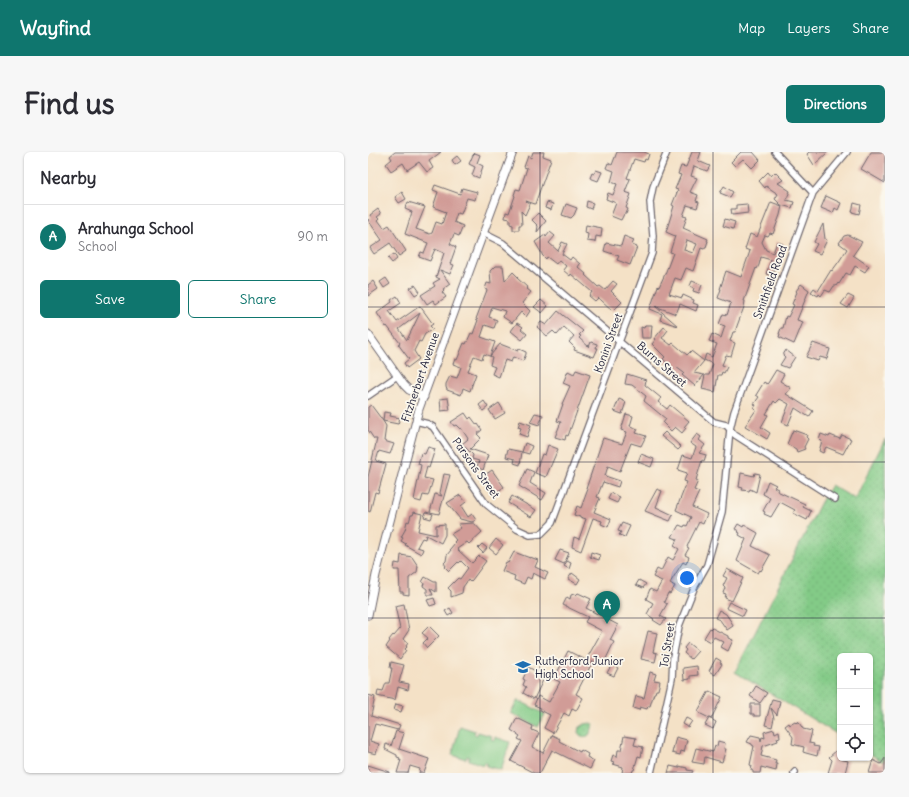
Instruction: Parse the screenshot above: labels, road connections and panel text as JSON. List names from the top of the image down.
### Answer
{
  "streets": {
    "main road": ["Fitzherbert Avenue"],
    "street": [
      "Smithfield Road",
      "Konini Street",
      "Burns Street",
      "Parsons Street",
      "Toi Street"
    ]
  },
  "crossings": [
    ["Smithfield Road", "Burns Street"],
    ["Smithfield Road", "Toi Street"],
    ["Konini Street", "Burns Street"],
    ["Konini Street", "Parsons Street"],
    ["Burns Street", "Fitzherbert Avenue"],
    ["Burns Street", "Toi Street"],
    ["Fitzherbert Avenue", "Parsons Street"]
  ],
  "places": {
    "school or university": ["Rutherford Junior High School"]
  },
  "page": {
    "header": "Wayfind",
    "nav": ["Map", "Layers", "Share"],
    "buttons": [
      "Directions",
      ["Save", "Share"]
    ],
    "title": "Find us",
    "heading": "Nearby",
    "list": [
      {
        "mark": "A",
        "name": "Arahunga School",
        "note": "School",
        "value": "90 m"
      }
    ],
    "pins": "A",
    "map_buttons": ["+", "−"]
  }
}
